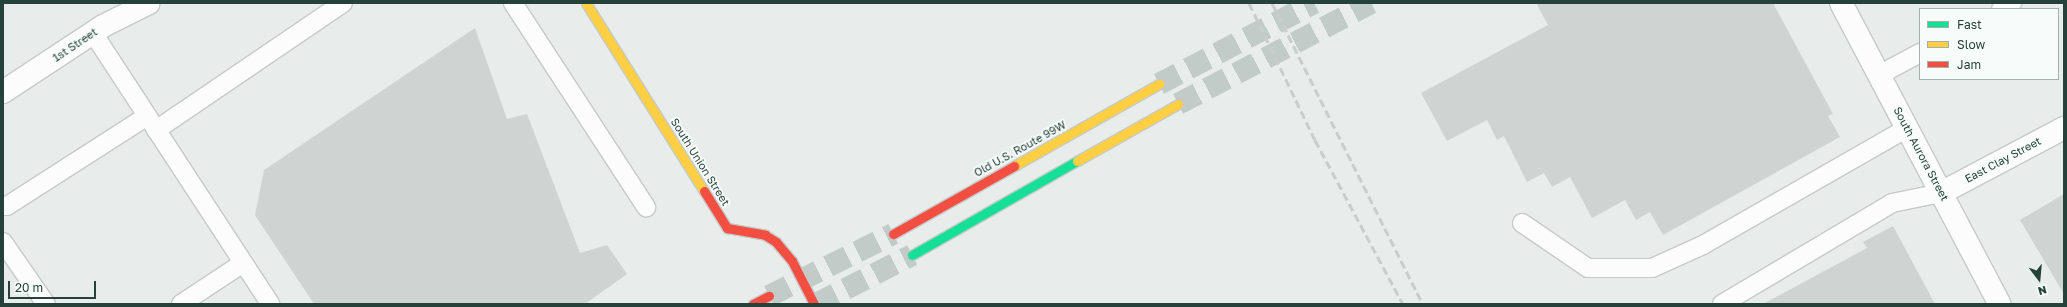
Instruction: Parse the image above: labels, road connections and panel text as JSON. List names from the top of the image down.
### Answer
{
  "streets": {
    "main road": ["Old U.S. Route 99W", "South Union Street"],
    "street": ["1st Street", "South Aurora Street", "East Clay Street"]
  },
  "crossings": [
    ["South Aurora Street", "East Clay Street"]
  ],
  "legend": ["Fast", "Slow", "Jam"],
  "scale_bar": "20 m",
  "north": "bottom"
}
